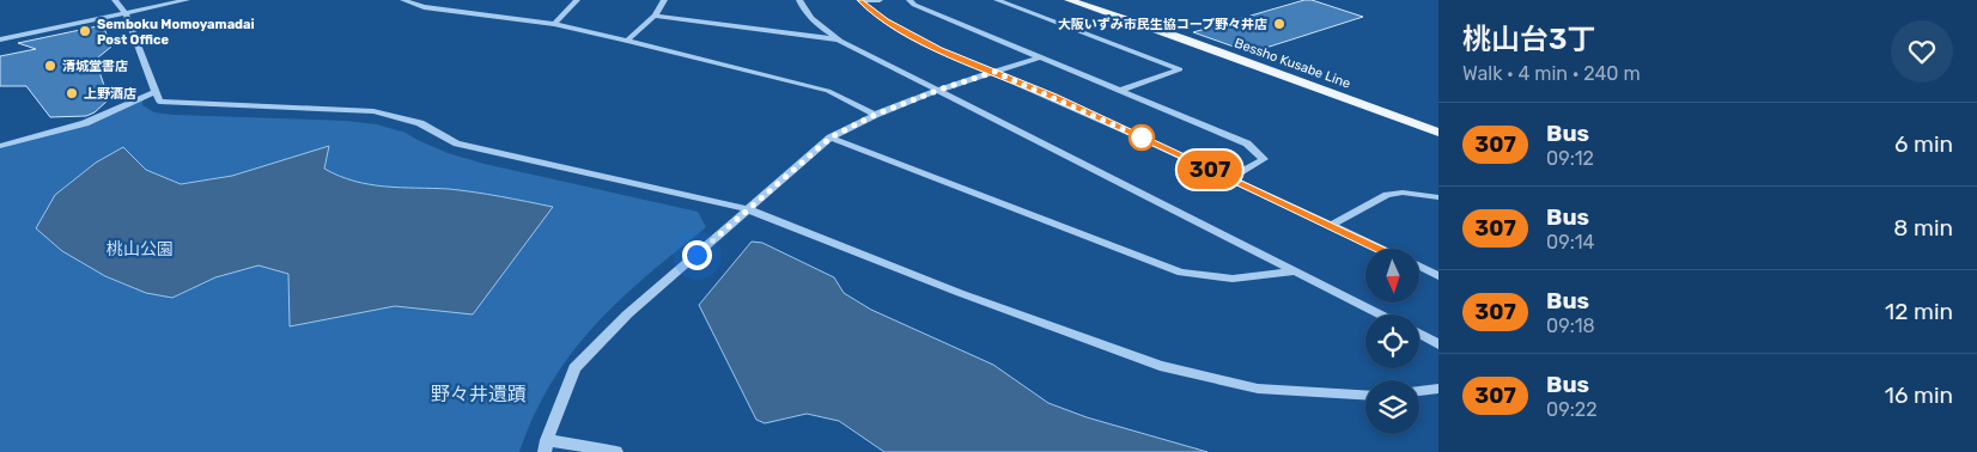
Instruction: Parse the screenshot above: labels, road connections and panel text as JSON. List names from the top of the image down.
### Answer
{
  "streets": {
    "main road": ["Bessho Kusabe Line"]
  },
  "parks": ["桃山公園", "野々井遺蹟"],
  "places": [
    "大阪いずみ市民生協コープ野々井店",
    "Semboku Momoyamadai Post Office",
    "清城堂書店",
    "上野酒店"
  ],
  "lines": ["bus line 307"],
  "north": "bottom",
  "page": {
    "on_map": "307",
    "heading": ["桃山台3丁", "Walk · 4 min · 240 m"],
    "list": [
      {
        "mark": "307",
        "name": "Bus",
        "note": "09:12",
        "value": "6 min"
      },
      {
        "mark": "307",
        "name": "Bus",
        "note": "09:14",
        "value": "8 min"
      },
      {
        "mark": "307",
        "name": "Bus",
        "note": "09:18",
        "value": "12 min"
      },
      {
        "mark": "307",
        "name": "Bus",
        "note": "09:22",
        "value": "16 min"
      }
    ]
  }
}
